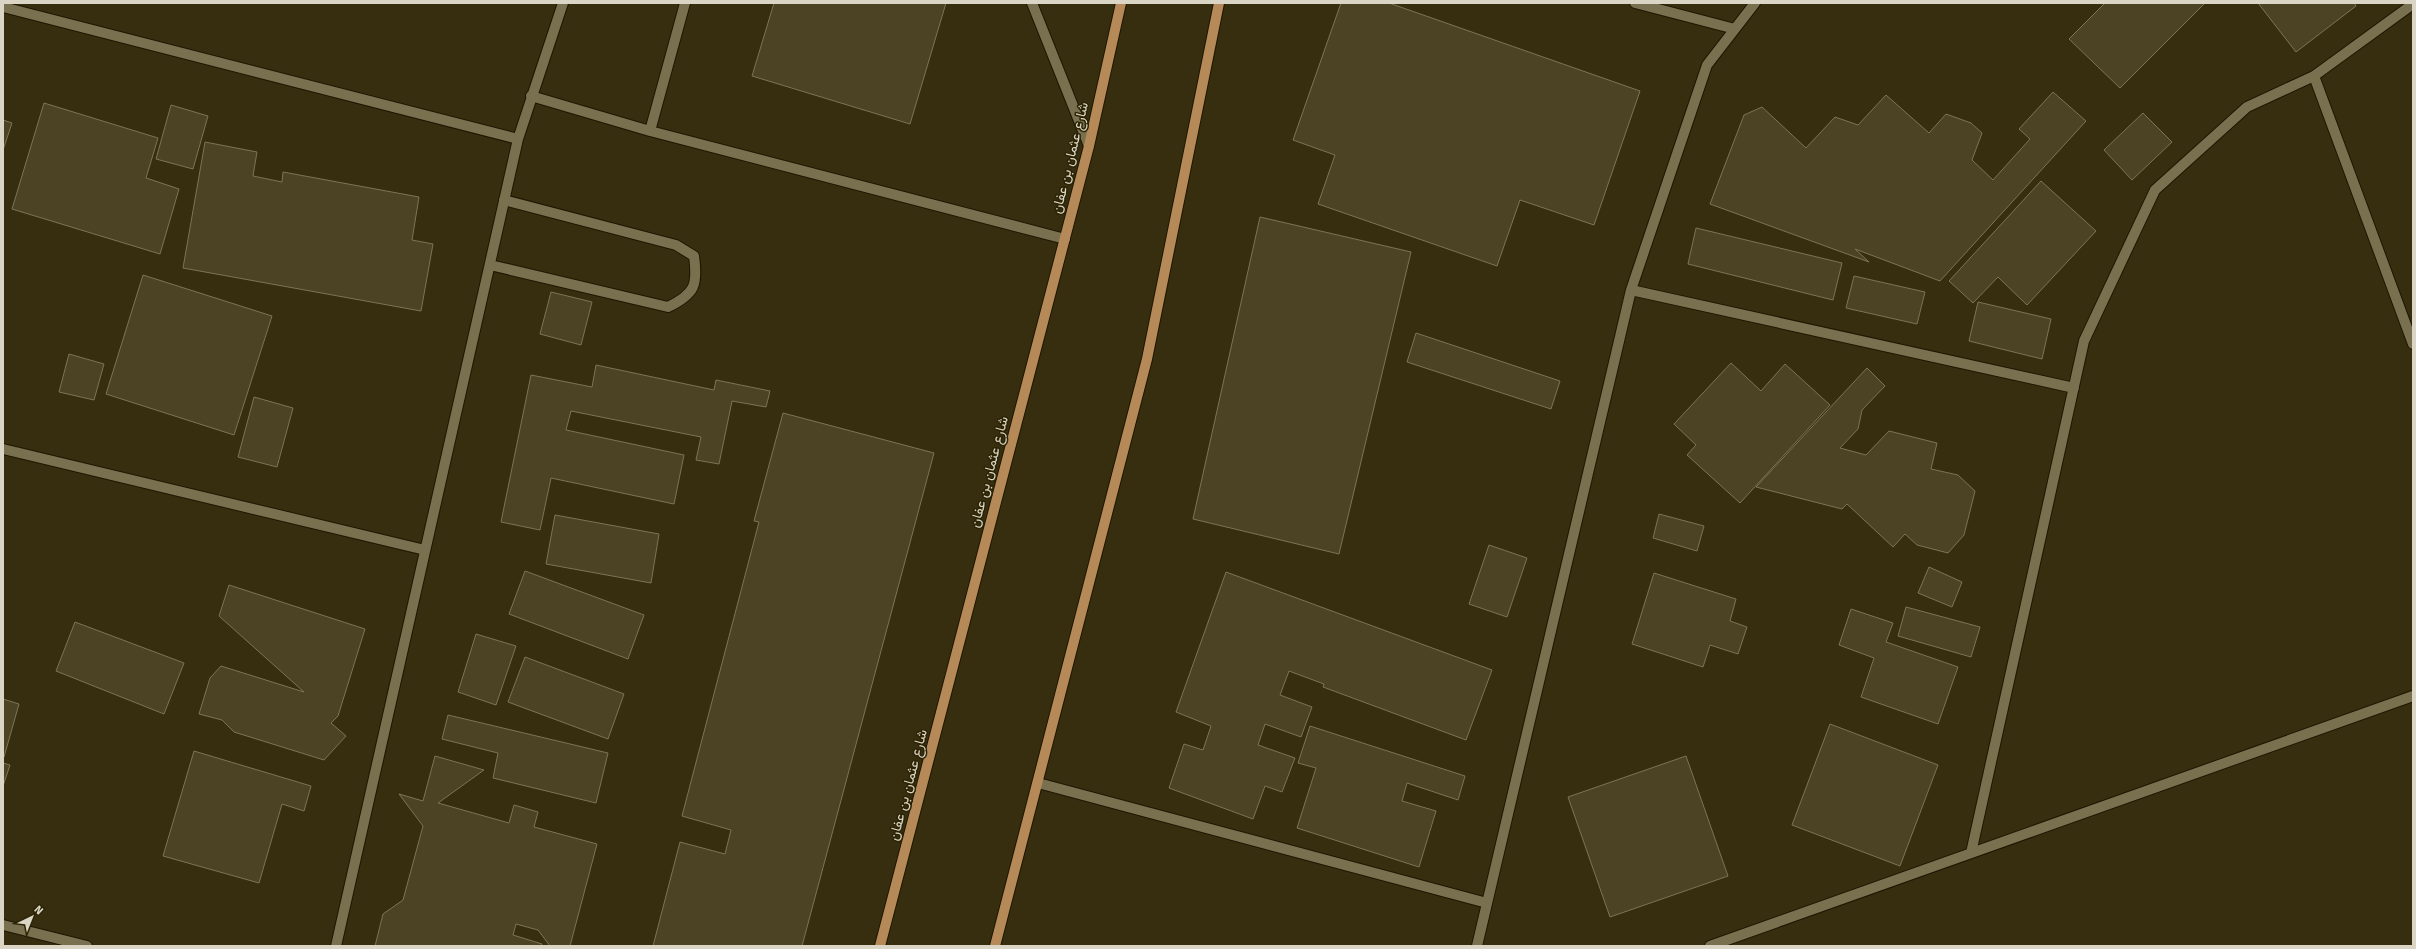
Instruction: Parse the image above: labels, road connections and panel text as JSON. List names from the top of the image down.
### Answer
{
  "streets": {
    "main road": ["شارع عثمان بن عفان"]
  },
  "north": "top right"
}
